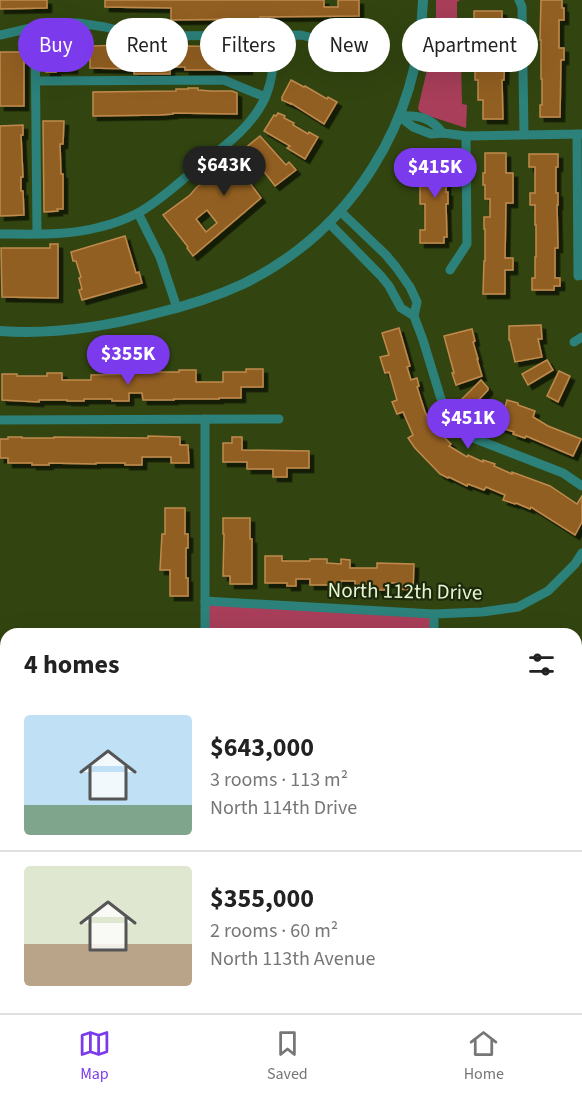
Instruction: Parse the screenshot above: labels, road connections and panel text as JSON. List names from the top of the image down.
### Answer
{
  "streets": {
    "street": ["North 112th Drive"]
  },
  "page": {
    "chip": [
      "Buy",
      "Rent",
      "Filters",
      "New",
      "Apartment"
    ],
    "price": [
      "$643K",
      "$415K",
      "$355K",
      "$451K"
    ],
    "heading": "4 homes",
    "list": [
      {
        "name": "$643,000",
        "note": "3 rooms · 113 m² · North 114th Drive"
      },
      {
        "name": "$355,000",
        "note": "2 rooms · 60 m² · North 113th Avenue"
      }
    ],
    "tabs": ["Map", "Saved", "Home"]
  }
}
